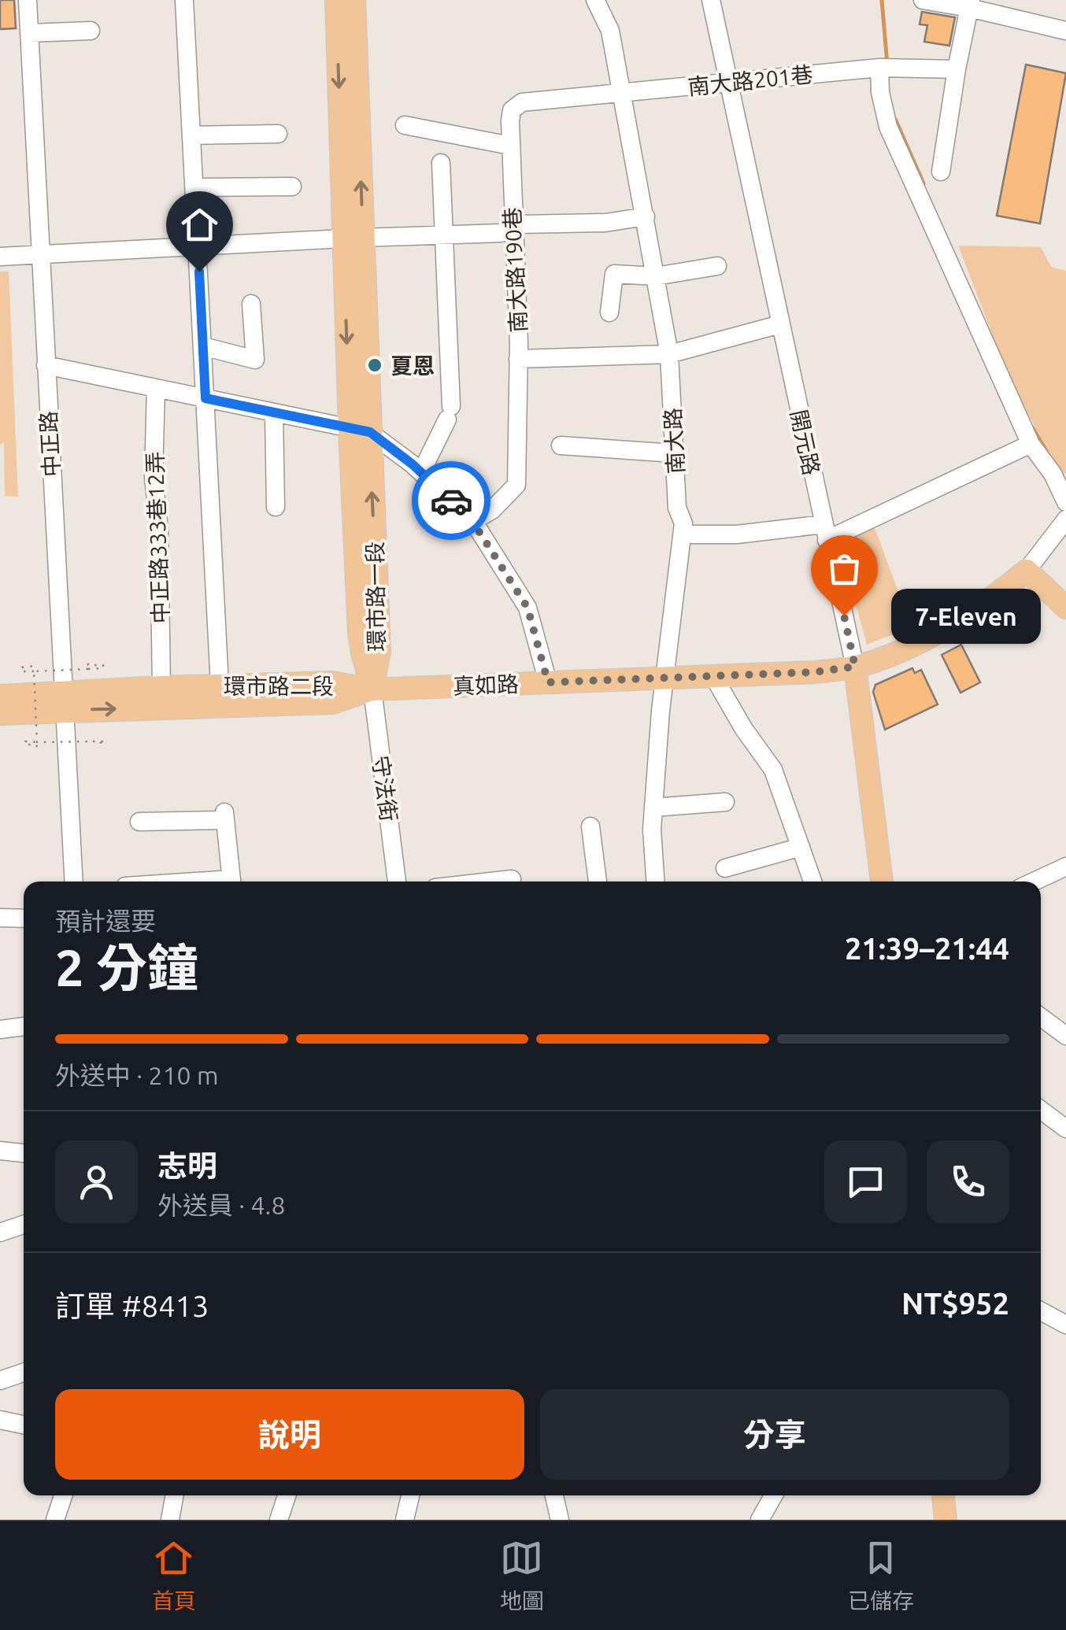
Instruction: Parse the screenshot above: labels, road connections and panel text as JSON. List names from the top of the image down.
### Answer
{
  "streets": {
    "main road": [
      "開元路",
      "環市路一段",
      "真如路",
      "環市路二段"
    ],
    "street": [
      "南大路201巷",
      "南大路190巷",
      "南大路",
      "中正路",
      "中正路333巷12弄",
      "守法街"
    ]
  },
  "crossings": [
    ["南大路201巷", "南大路190巷"],
    ["南大路201巷", "南大路"],
    ["南大路201巷", "開元路"],
    ["南大路190巷", "南大路"],
    ["南大路", "真如路"],
    ["開元路", "真如路"],
    ["中正路", "環市路二段"],
    ["中正路333巷12弄", "環市路二段"],
    ["環市路一段", "真如路"],
    ["環市路一段", "環市路二段"],
    ["環市路一段", "守法街"],
    ["真如路", "環市路二段"],
    ["真如路", "守法街"],
    ["環市路二段", "守法街"]
  ],
  "places": ["夏恩", "7-Eleven"],
  "page": {
    "bubble": "7-Eleven",
    "heading": ["2 分鐘", "預計還要", "21:39–21:44"],
    "panel": [
      "志明",
      "外送員 · 4.8",
      "訂單 #8413",
      "NT$952"
    ],
    "bar": "外送中 · 210 m",
    "buttons": ["說明", "分享"],
    "tabs": ["首頁", "地圖", "已儲存"]
  }
}
